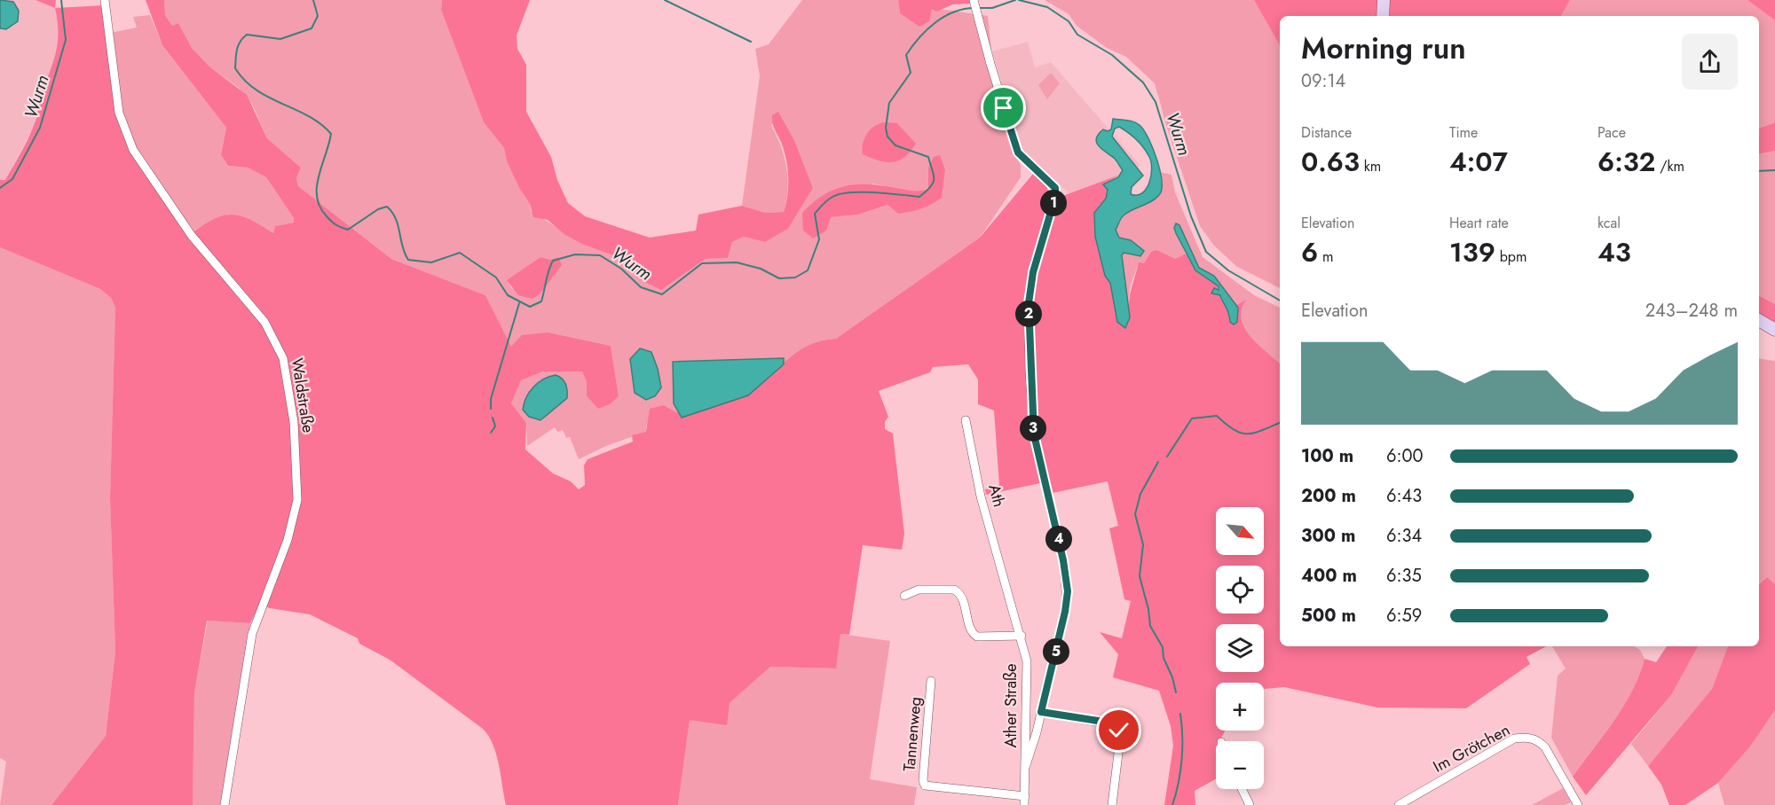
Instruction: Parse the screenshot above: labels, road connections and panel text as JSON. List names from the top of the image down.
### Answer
{
  "streets": {
    "street": [
      "Waldstraße",
      "Ath",
      "Ather Straße",
      "Tannenweg",
      "Im Grötchen"
    ]
  },
  "crossings": [
    ["Ath", "Ather Straße"],
    ["Ather Straße", "Tannenweg"]
  ],
  "water": ["Wurm"],
  "north": "bottom right",
  "page": {
    "heading": ["Morning run", "09:14"],
    "stats": [
      ["Distance", "0.63 km"],
      ["Time", "4:07"],
      ["Pace", "6:32 /km"],
      ["Elevation", "6 m"],
      ["Heart rate", "139 bpm"],
      ["kcal", "43"]
    ],
    "pins": [
      "1",
      "2",
      "3",
      "4",
      "5"
    ],
    "chart": ["Elevation", "243–248 m"],
    "list": [
      {
        "name": "100 m",
        "note": "6:00"
      },
      {
        "name": "200 m",
        "note": "6:43"
      },
      {
        "name": "300 m",
        "note": "6:34"
      },
      {
        "name": "400 m",
        "note": "6:35"
      },
      {
        "name": "500 m",
        "note": "6:59"
      }
    ],
    "map_buttons": ["+", "−"]
  }
}
